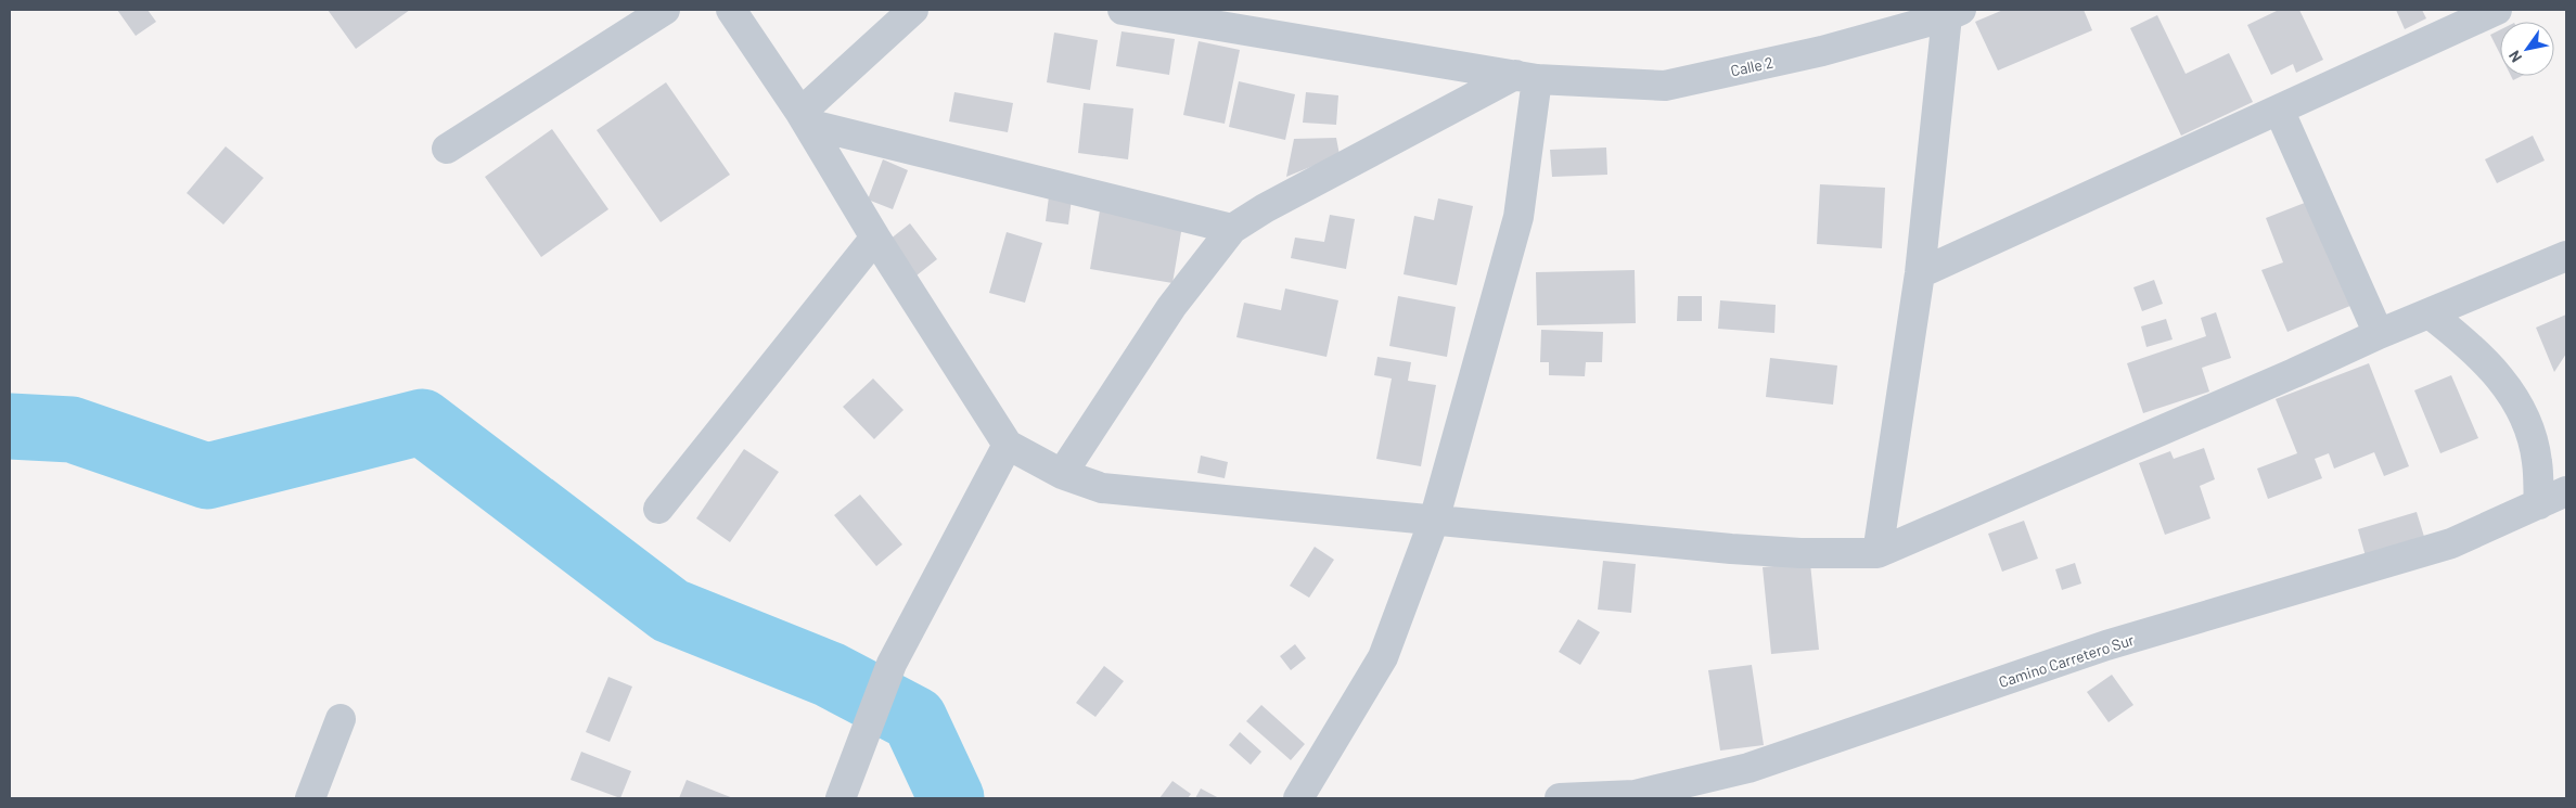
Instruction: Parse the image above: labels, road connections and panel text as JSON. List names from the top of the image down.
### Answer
{
  "streets": {
    "street": ["Calle 2", "Camino Carretero Sur"]
  },
  "north": "bottom left"
}
